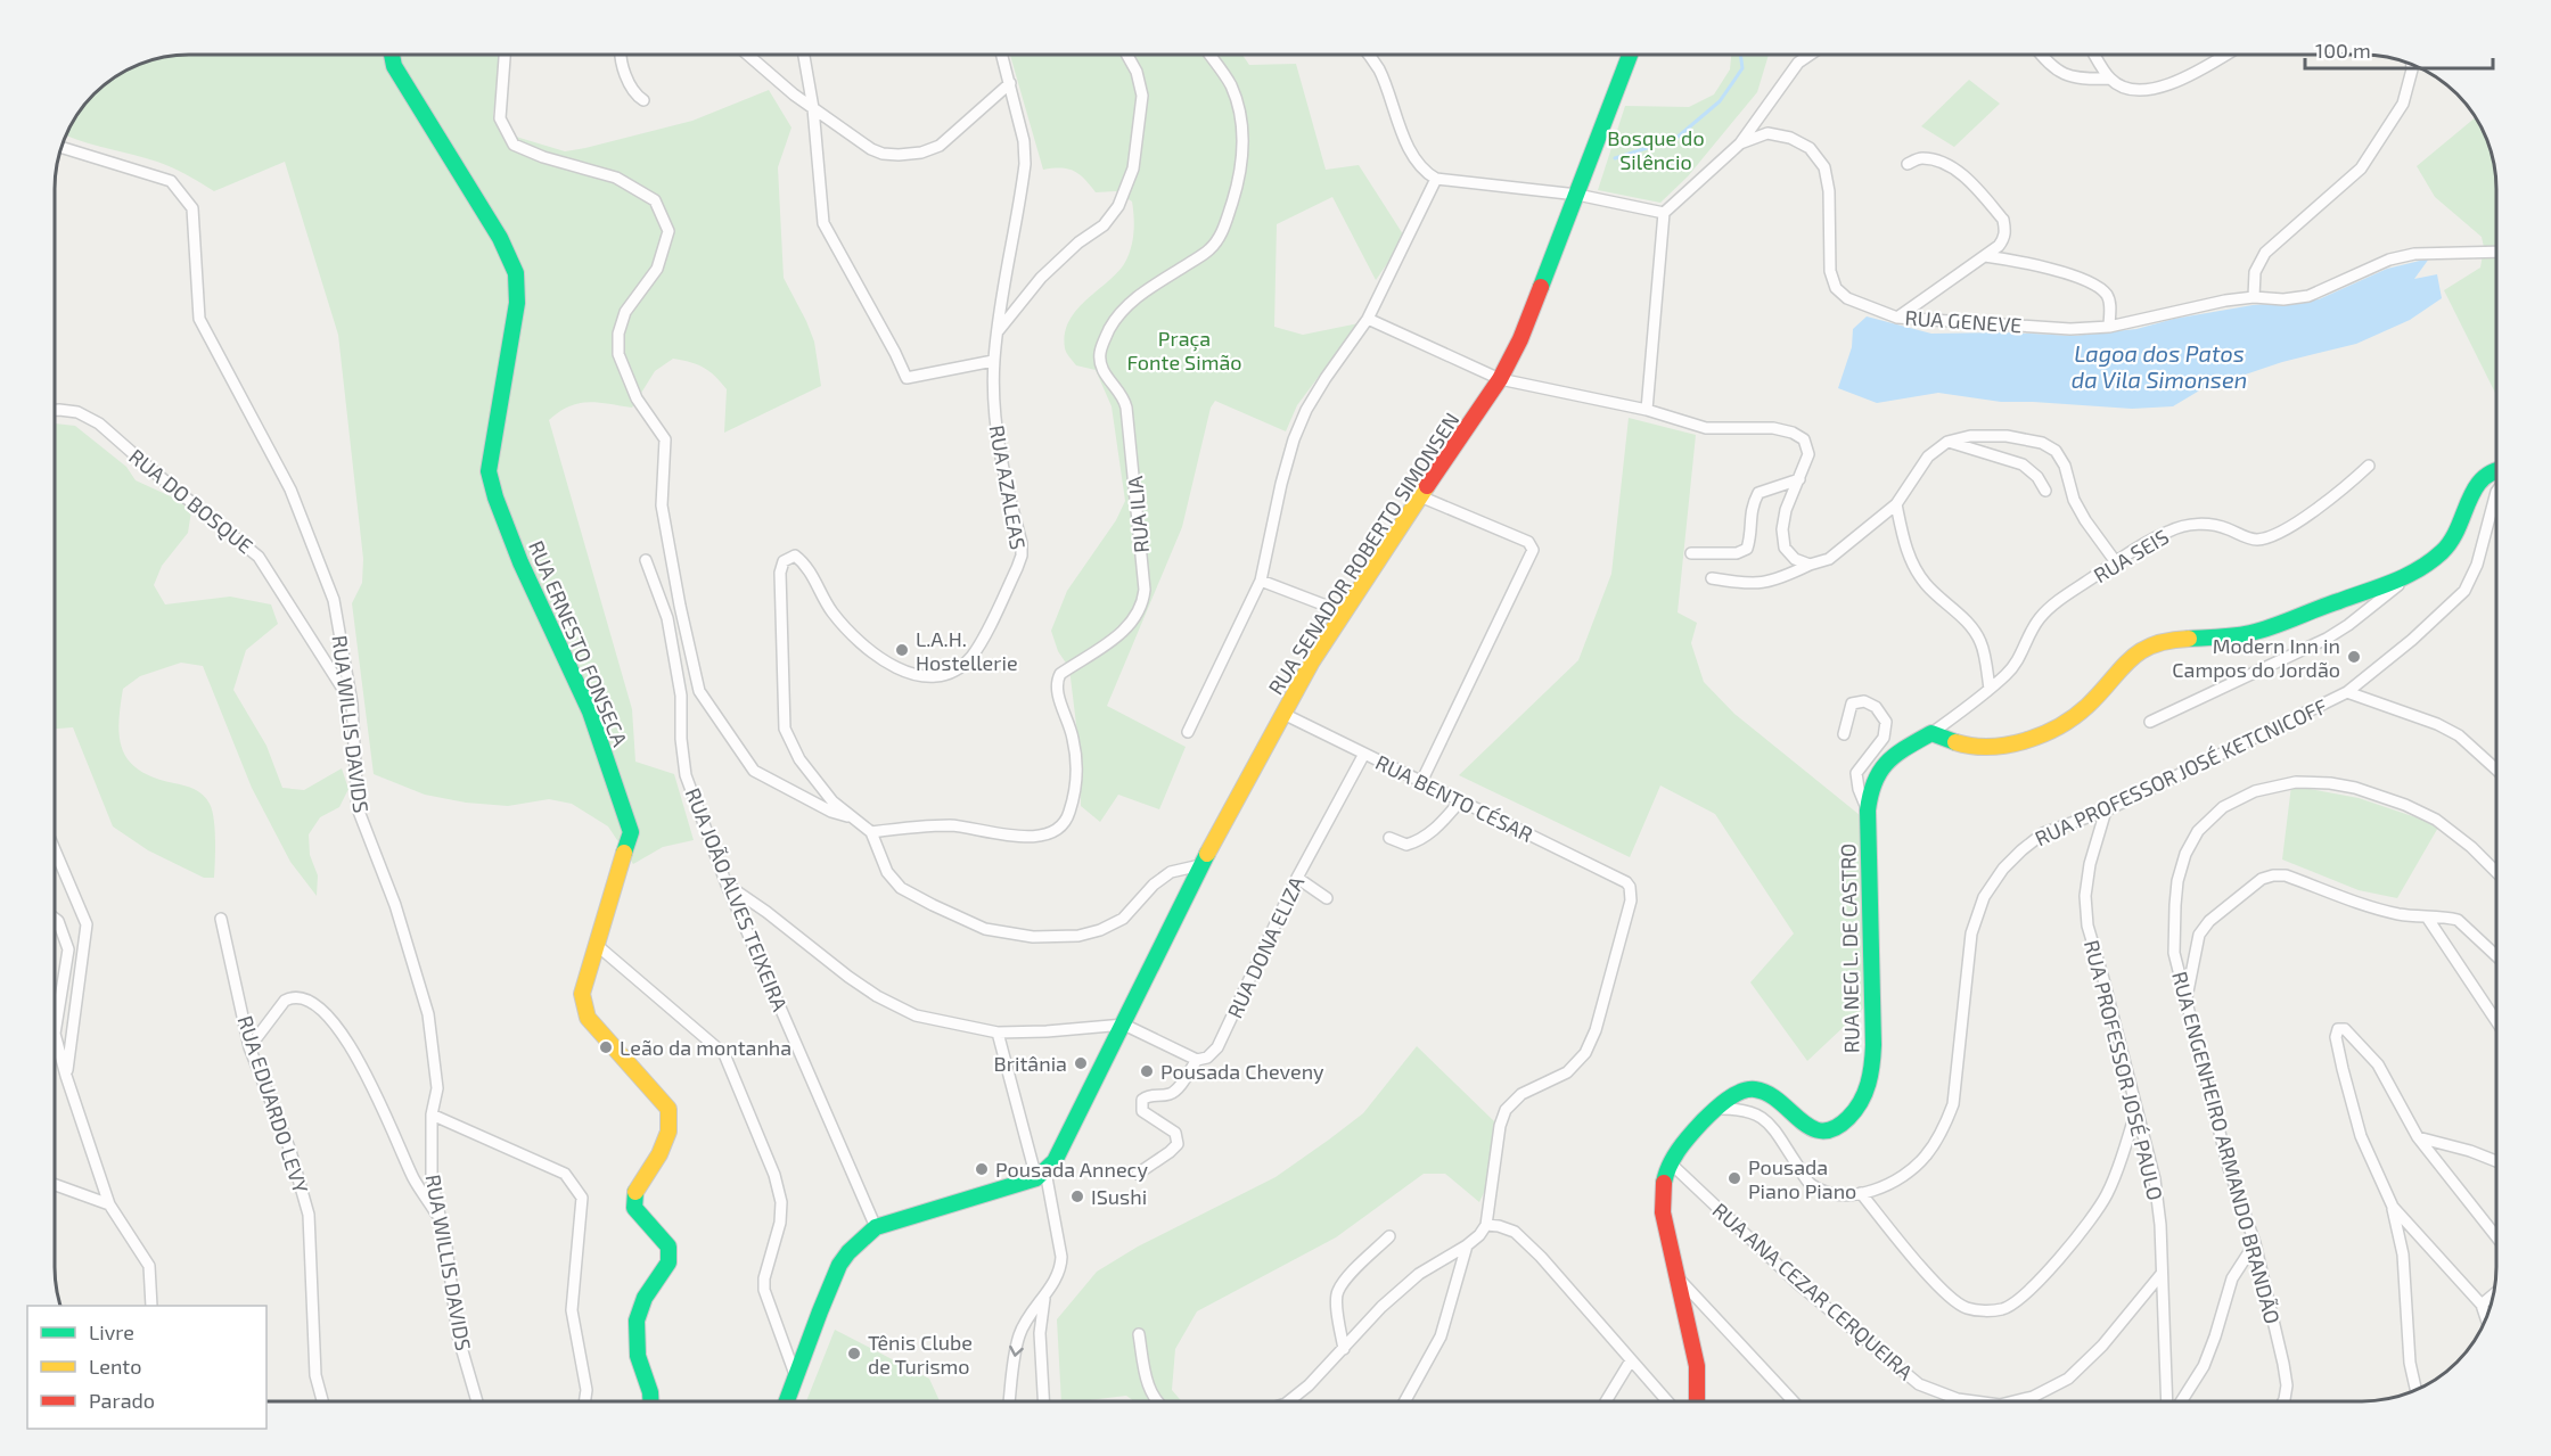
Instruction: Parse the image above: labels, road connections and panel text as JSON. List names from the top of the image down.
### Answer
{
  "streets": {
    "street": [
      "RUA GENEVE",
      "RUA AZALEAS",
      "RUA DO BOSQUE",
      "RUA ILIA",
      "RUA SENADOR ROBERTO SIMONSEN",
      "RUA SEIS",
      "RUA ERNESTO FONSECA",
      "RUA WILLIS DAVIDS",
      "RUA PROFESSOR JOSÉ KETCNICOFF",
      "RUA BENTO CÉSAR",
      "RUA JOÃO ALVES TEIXEIRA",
      "RUA DONA ELIZA",
      "RUA NEG L. DE CASTRO",
      "RUA PROFESSOR JOSÉ PAULO",
      "RUA EDUARDO LEVY",
      "RUA ENGENHEIRO ARMANDO BRANDÃO",
      "RUA ANA CEZAR CERQUEIRA"
    ]
  },
  "crossings": [
    ["RUA AZALEAS", "RUA ILIA"],
    ["RUA DO BOSQUE", "RUA WILLIS DAVIDS"],
    ["RUA SENADOR ROBERTO SIMONSEN", "RUA BENTO CÉSAR"],
    ["RUA SEIS", "RUA NEG L. DE CASTRO"],
    ["RUA PROFESSOR JOSÉ KETCNICOFF", "RUA PROFESSOR JOSÉ PAULO"],
    ["RUA BENTO CÉSAR", "RUA DONA ELIZA"],
    ["RUA NEG L. DE CASTRO", "RUA ANA CEZAR CERQUEIRA"],
    ["RUA PROFESSOR JOSÉ PAULO", "RUA ANA CEZAR CERQUEIRA"]
  ],
  "water": ["Lagoa dos Patos da Vila Simonsen"],
  "parks": ["Bosque do Silêncio", "Praça Fonte Simão"],
  "places": [
    "L.A.H. Hostellerie",
    "Modern Inn in Campos do Jordão",
    "Leão da montanha",
    "Britânia",
    "Pousada Cheveny",
    "Pousada Annecy",
    "Pousada Piano Piano",
    "ISushi",
    "Tênis Clube de Turismo"
  ],
  "legend": ["Livre", "Lento", "Parado"],
  "scale_bar": "100 m"
}
